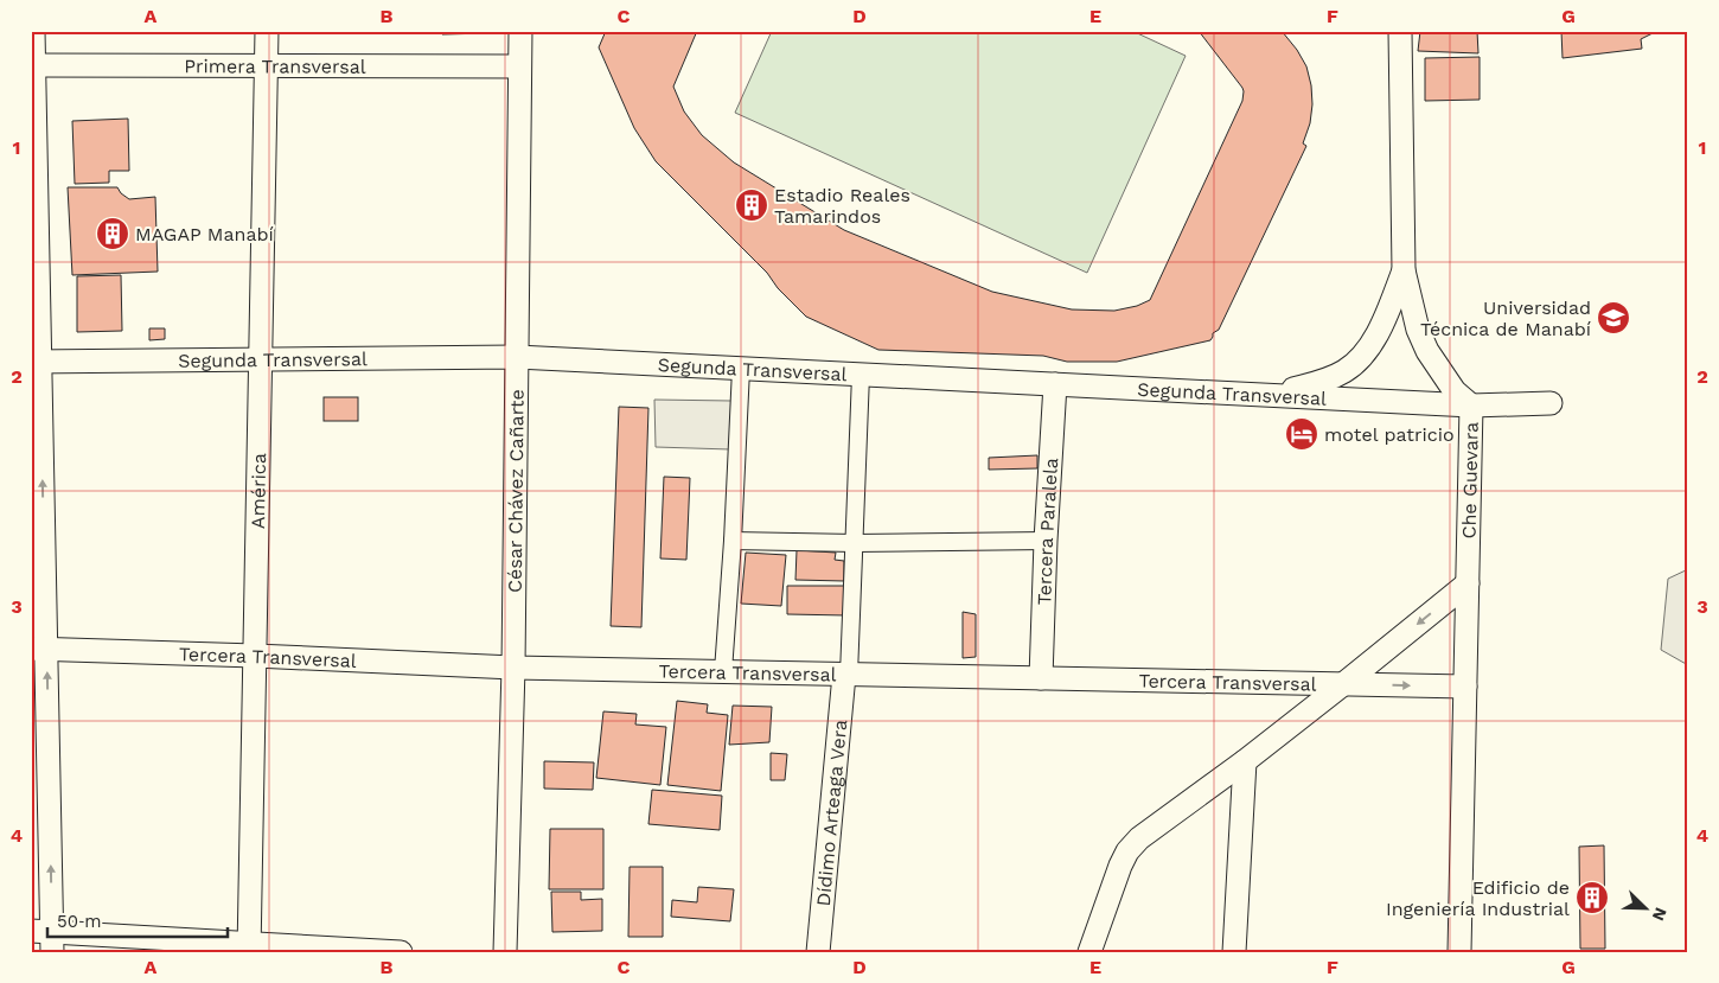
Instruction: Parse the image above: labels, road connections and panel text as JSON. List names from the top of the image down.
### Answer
{
  "streets": {
    "street": [
      "Primera Transversal",
      "Segunda Transversal",
      "Che Guevara",
      "América",
      "César Chávez Cañarte",
      "Tercera Paralela",
      "Tercera Transversal",
      "Dídimo Arteaga Vera"
    ]
  },
  "crossings": [
    ["Primera Transversal", "América"],
    ["Primera Transversal", "César Chávez Cañarte"],
    ["Segunda Transversal", "Che Guevara"],
    ["Segunda Transversal", "América"],
    ["Segunda Transversal", "César Chávez Cañarte"],
    ["Segunda Transversal", "Tercera Paralela"],
    ["Che Guevara", "Tercera Transversal"],
    ["América", "Tercera Transversal"],
    ["César Chávez Cañarte", "Tercera Transversal"],
    ["Tercera Paralela", "Tercera Transversal"],
    ["Tercera Transversal", "Dídimo Arteaga Vera"]
  ],
  "places": {
    "building": ["Estadio Reales Tamarindos", "MAGAP Manabí", "Edificio de Ingeniería Industrial"],
    "school or university": ["Universidad Técnica de Manabí"],
    "hotel": ["motel patricio"]
  },
  "scale_bar": "50 m",
  "north": "bottom right",
  "grid": {
    "columns": [
      "A",
      "B",
      "C",
      "D",
      "E",
      "F",
      "G"
    ],
    "rows": [
      "1",
      "2",
      "3",
      "4"
    ]
  }
}
